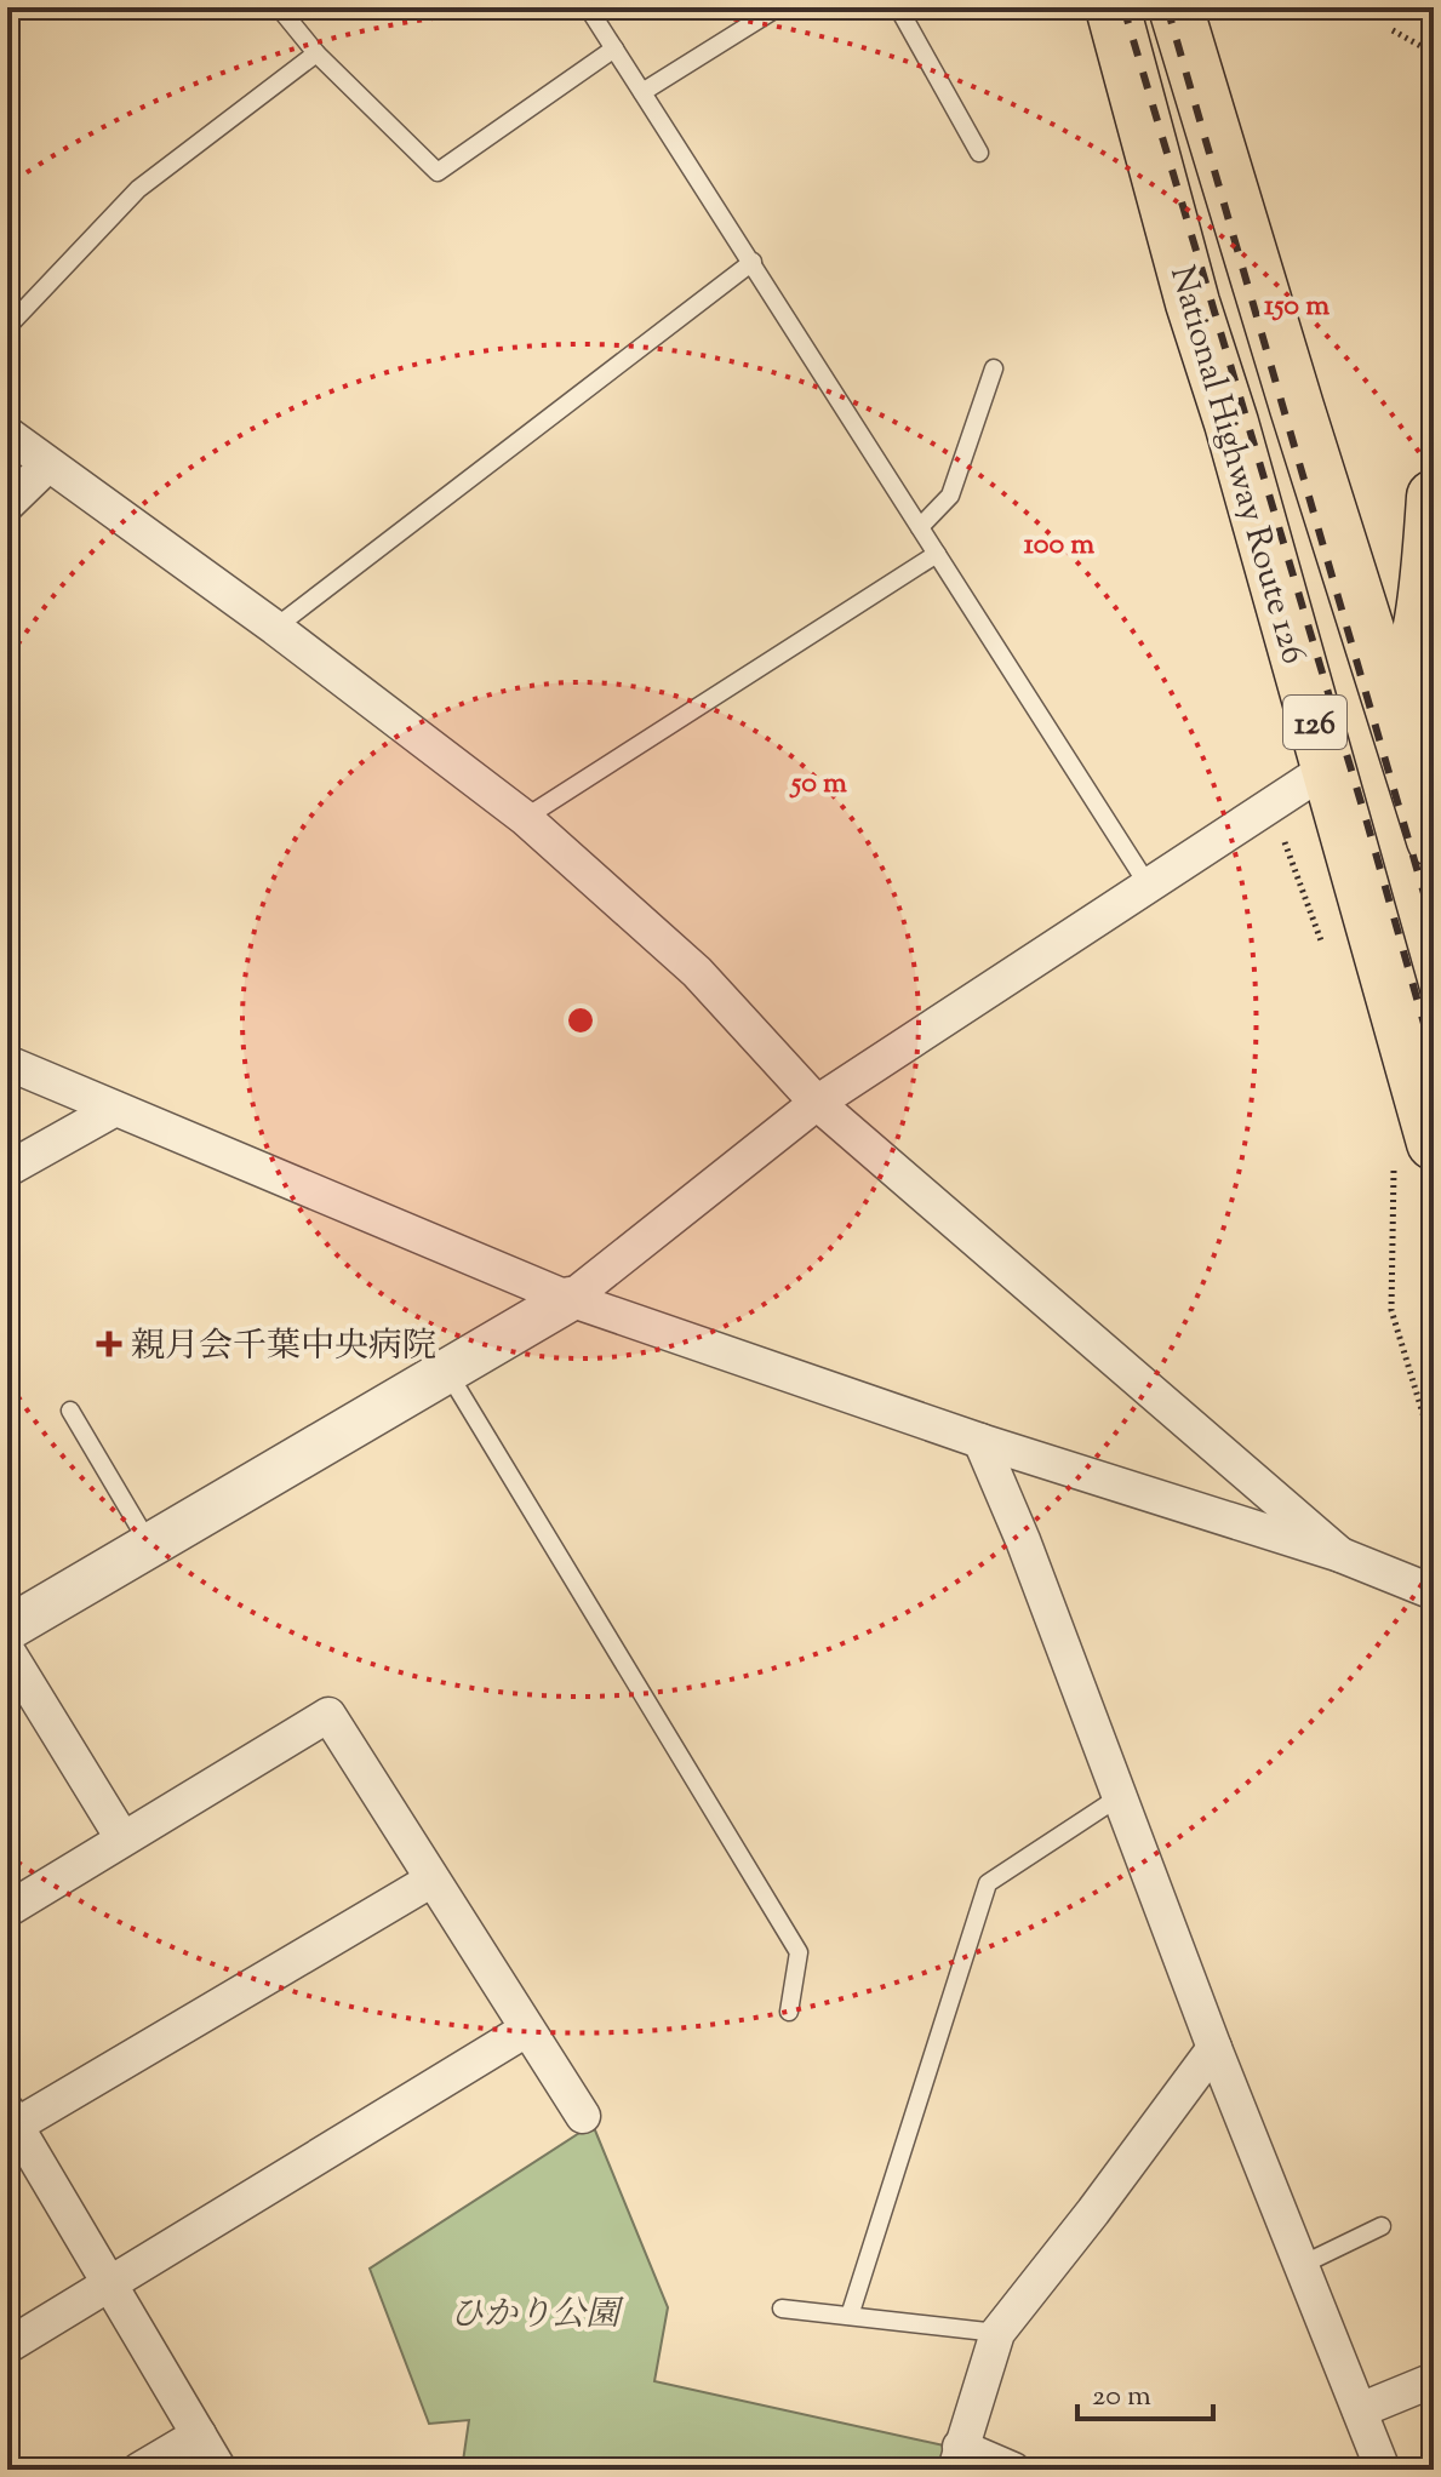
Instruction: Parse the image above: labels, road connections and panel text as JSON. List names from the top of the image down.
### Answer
{
  "streets": {
    "highway": ["National Highway Route 126", "126"]
  },
  "crossings": [
    ["National Highway Route 126", "126"]
  ],
  "parks": ["ひかり公園"],
  "places": {
    "health": ["親月会千葉中央病院"]
  },
  "scale_bar": "20 m",
  "rings": ["150 m", "100 m", "50 m"]
}
